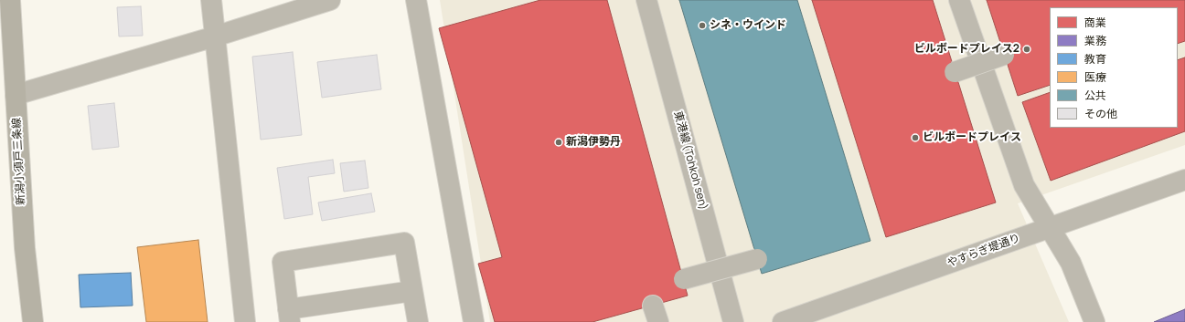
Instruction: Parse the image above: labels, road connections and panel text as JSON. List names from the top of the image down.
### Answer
{
  "streets": {
    "main road": ["新潟小須戸三条線"],
    "street": ["東港線 (Tohkoh sen)", "やすらぎ堤通り"]
  },
  "places": [
    "シネ・ウインド",
    "ビルボードプレイス2",
    "ビルボードプレイス",
    "新潟伊勢丹"
  ],
  "legend": [
    "商業",
    "業務",
    "教育",
    "医療",
    "公共",
    "その他"
  ]
}
